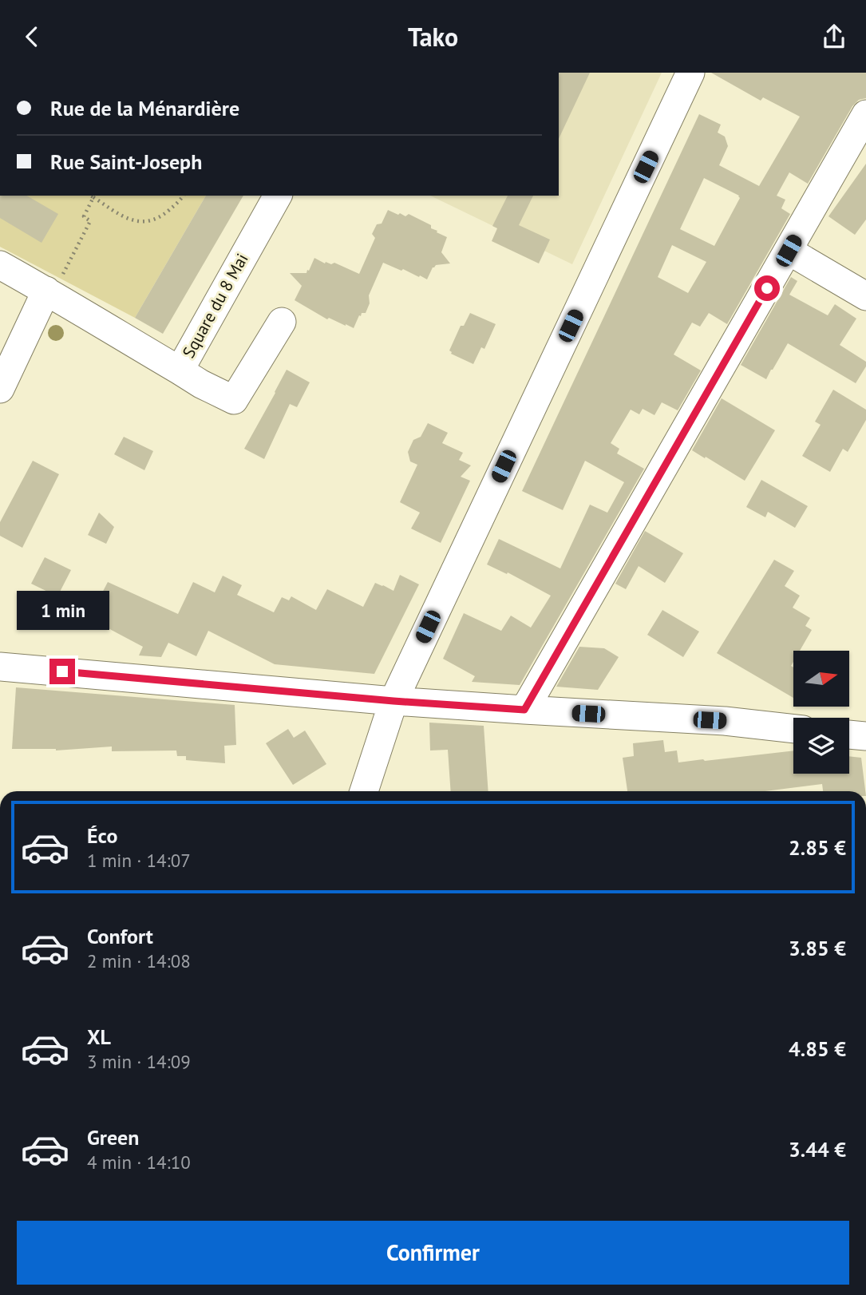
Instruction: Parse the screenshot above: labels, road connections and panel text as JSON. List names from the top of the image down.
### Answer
{
  "streets": {
    "street": ["Square du 8 Mai"]
  },
  "north": "right",
  "page": {
    "header": "Tako",
    "banner": ["Rue de la Ménardière", "Rue Saint-Joseph"],
    "bubble": "1 min",
    "list": [
      {
        "name": "Éco",
        "note": "1 min · 14:07",
        "value": "2.85 €"
      },
      {
        "name": "Confort",
        "note": "2 min · 14:08",
        "value": "3.85 €"
      },
      {
        "name": "XL",
        "note": "3 min · 14:09",
        "value": "4.85 €"
      },
      {
        "name": "Green",
        "note": "4 min · 14:10",
        "value": "3.44 €"
      }
    ],
    "buttons": "Confirmer"
  }
}
